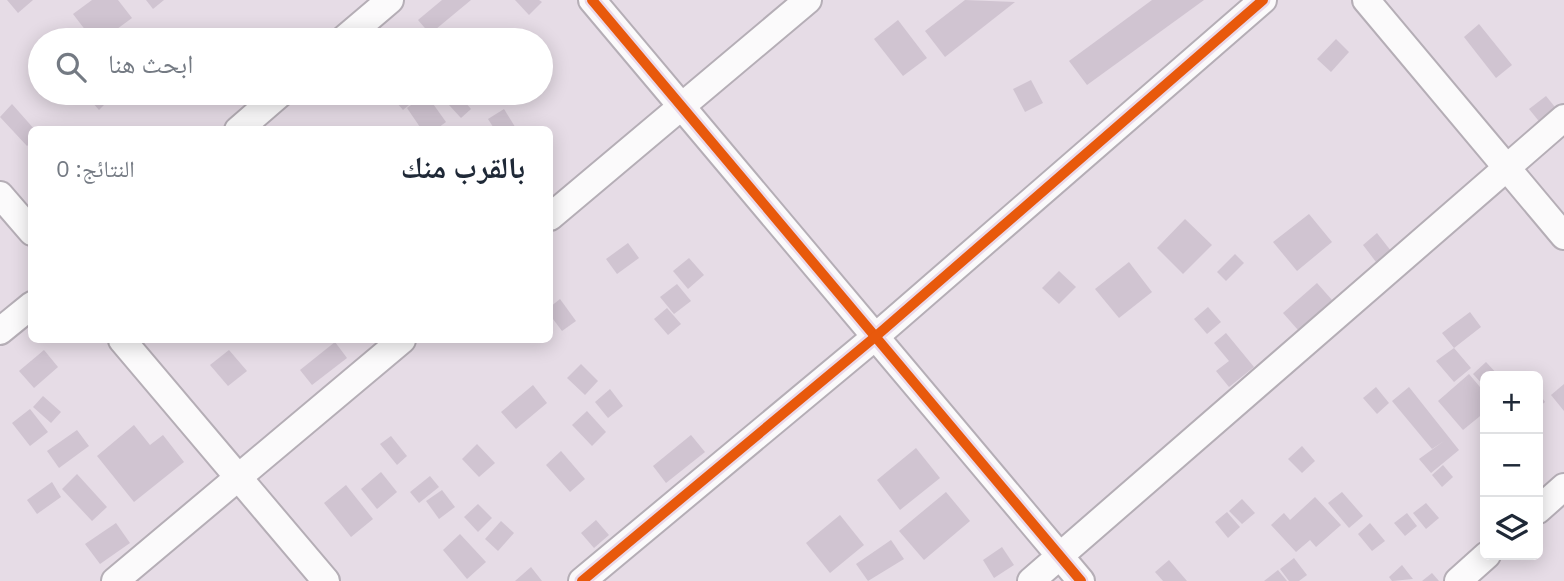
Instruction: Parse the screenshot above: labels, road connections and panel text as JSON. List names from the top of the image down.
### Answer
{
  "page": {
    "search": "ابحث هنا",
    "heading": ["بالقرب منك", "النتائج: 0"],
    "map_buttons": ["+", "−"]
  }
}
